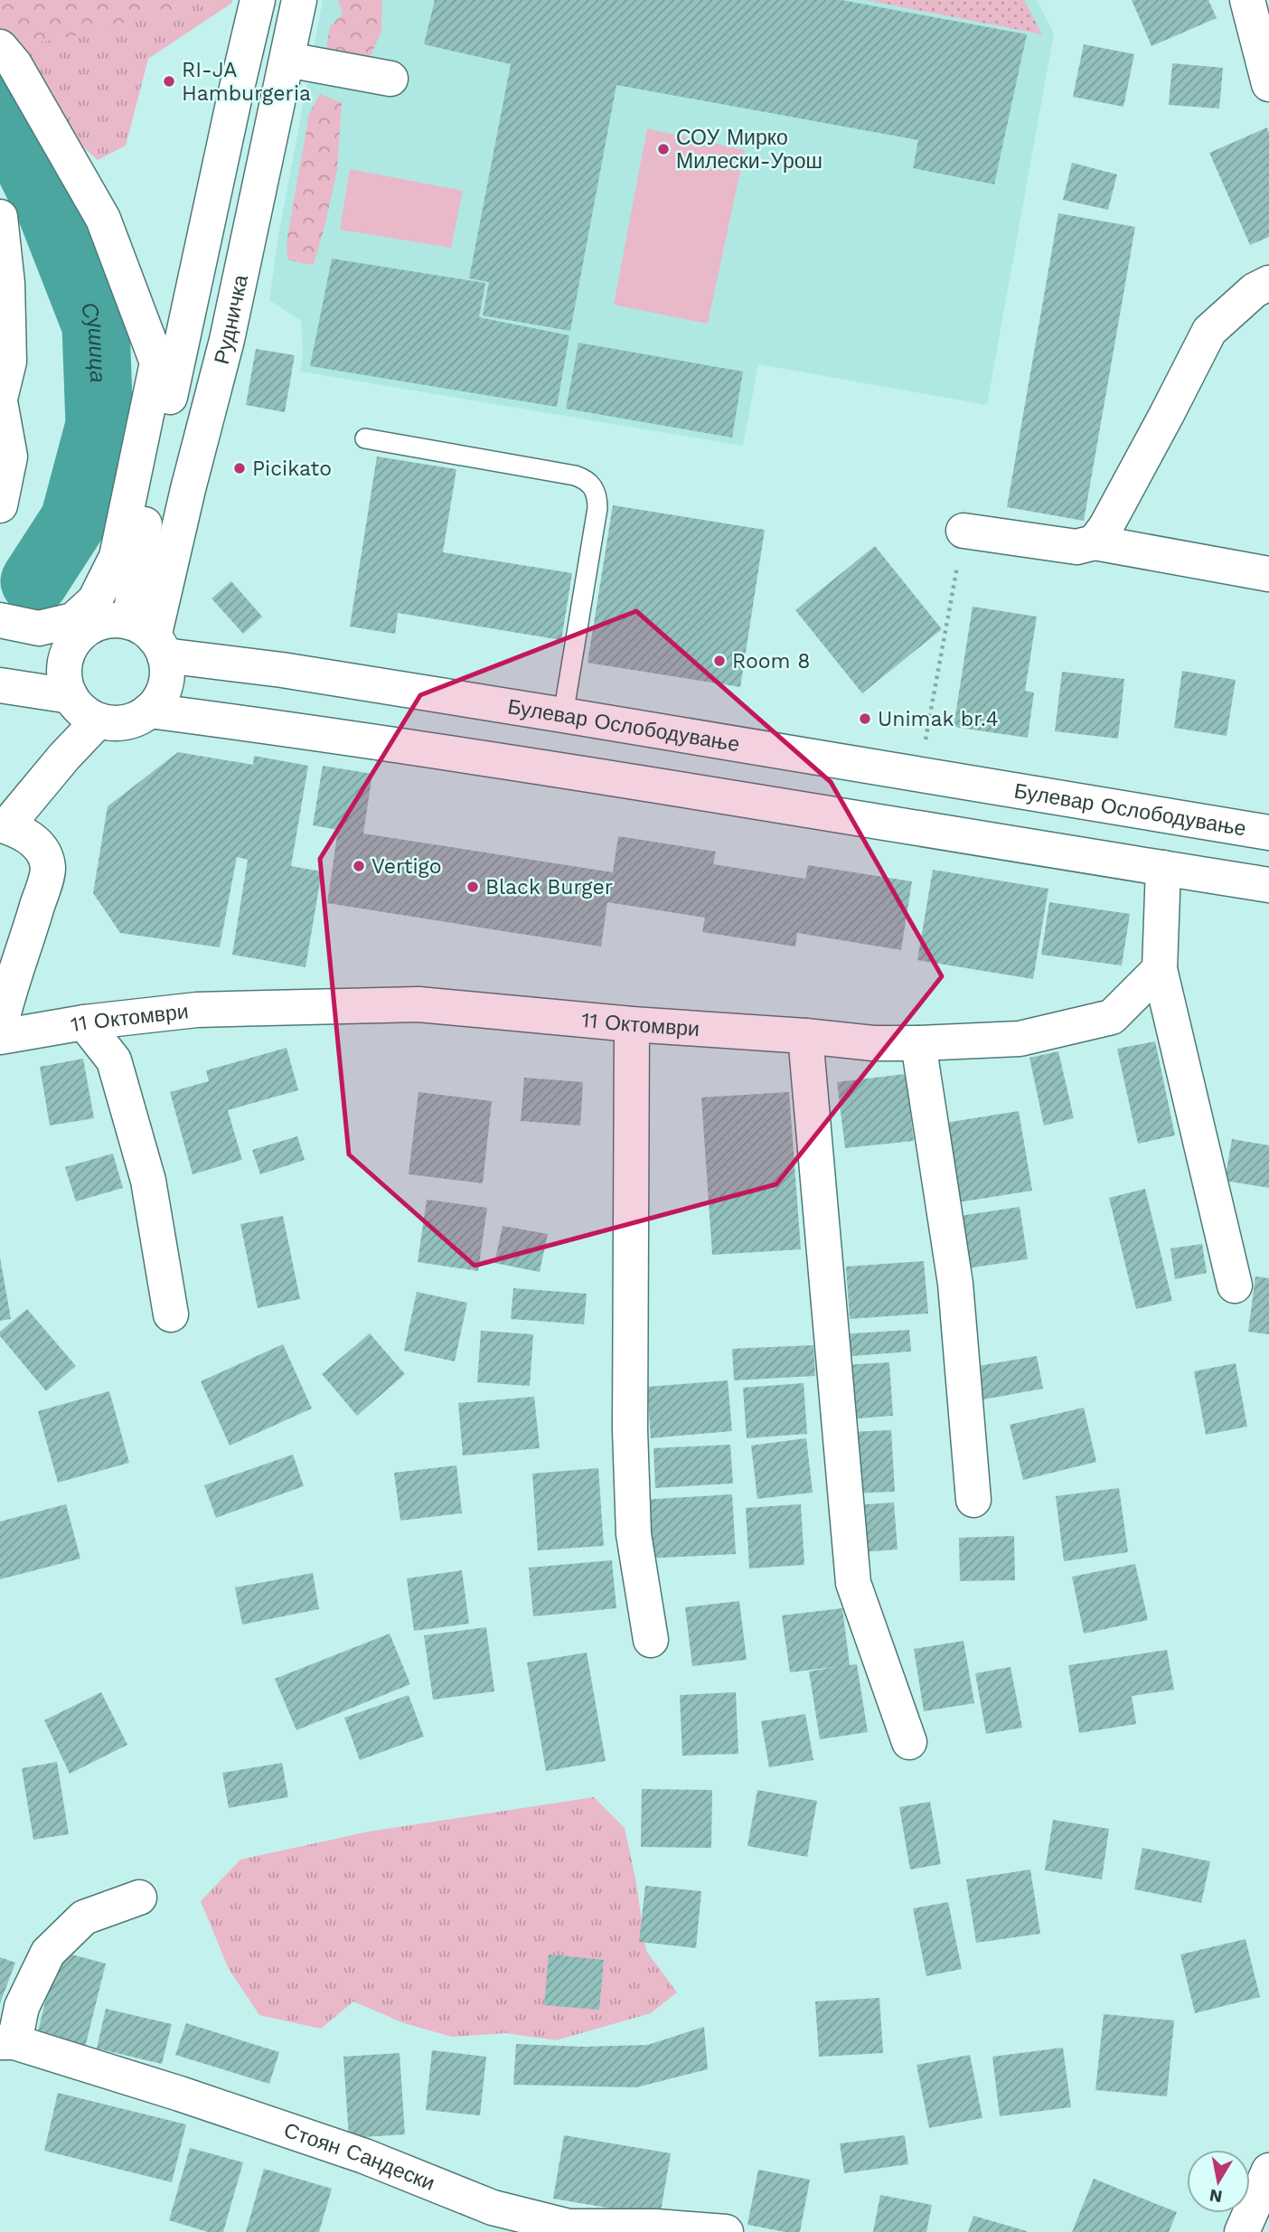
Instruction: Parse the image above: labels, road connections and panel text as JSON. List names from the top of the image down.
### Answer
{
  "streets": {
    "street": [
      "Рудничка",
      "Булевар Ослободување",
      "11 Октомври",
      "Стоян Сандески"
    ]
  },
  "crossings": [
    ["Рудничка", "Булевар Ослободување"]
  ],
  "water": ["Сушица"],
  "places": [
    "RI-JA Hamburgeria",
    "СОУ Мирко Милески-Урош",
    "Picikato",
    "Room 8",
    "Unimak br.4",
    "Vertigo",
    "Black Burger"
  ],
  "north": "bottom"
}
